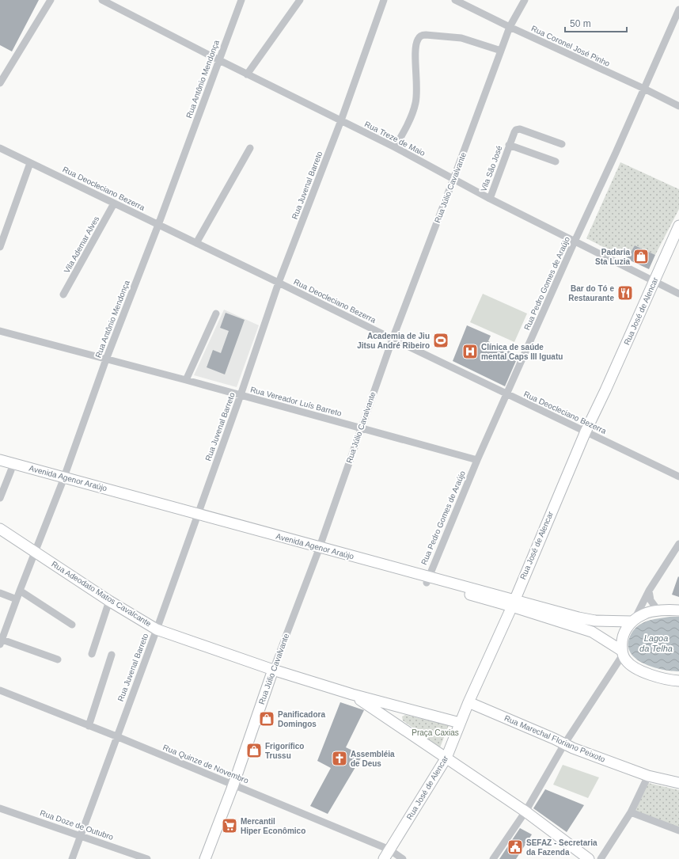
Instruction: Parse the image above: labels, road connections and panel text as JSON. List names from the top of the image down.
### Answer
{
  "streets": {
    "main road": [
      "Rua Júlio Cavalvante",
      "Rua José de Alencar",
      "Avenida Agenor Araújo",
      "Rua Adeodato Matos Cavalcante",
      "Rua Marechal Floriano Peixoto"
    ],
    "street": [
      "Rua Coronel José Pinho",
      "Rua Antônio Mendonça",
      "Rua Treze de Maio",
      "Vila São José",
      "Rua Juvenal Barreto",
      "Rua Deocleciano Bezerra",
      "Vila Ademar Alves",
      "Rua Pedro Gomes de Araújo",
      "Rua Vereador Luís Barreto",
      "Rua Quinze de Novembro",
      "Rua Doze de Outubro"
    ]
  },
  "crossings": [
    ["Rua Coronel José Pinho", "Rua Júlio Cavalvante"],
    ["Rua Coronel José Pinho", "Rua Pedro Gomes de Araújo"],
    ["Rua Antônio Mendonça", "Rua Treze de Maio"],
    ["Rua Antônio Mendonça", "Rua Deocleciano Bezerra"],
    ["Rua Antônio Mendonça", "Rua Vereador Luís Barreto"],
    ["Rua Antônio Mendonça", "Avenida Agenor Araújo"],
    ["Rua Antônio Mendonça", "Rua Adeodato Matos Cavalcante"],
    ["Rua Treze de Maio", "Vila São José"],
    ["Rua Treze de Maio", "Rua Juvenal Barreto"],
    ["Rua Treze de Maio", "Rua Júlio Cavalvante"],
    ["Rua Treze de Maio", "Rua Pedro Gomes de Araújo"],
    ["Rua Treze de Maio", "Rua José de Alencar"],
    ["Rua Juvenal Barreto", "Rua Deocleciano Bezerra"],
    ["Rua Juvenal Barreto", "Rua Vereador Luís Barreto"],
    ["Rua Juvenal Barreto", "Avenida Agenor Araújo"],
    ["Rua Juvenal Barreto", "Rua Adeodato Matos Cavalcante"],
    ["Rua Juvenal Barreto", "Rua Quinze de Novembro"],
    ["Rua Juvenal Barreto", "Rua Doze de Outubro"],
    ["Rua Júlio Cavalvante", "Rua Deocleciano Bezerra"],
    ["Rua Júlio Cavalvante", "Rua Vereador Luís Barreto"],
    ["Rua Júlio Cavalvante", "Avenida Agenor Araújo"],
    ["Rua Júlio Cavalvante", "Rua Adeodato Matos Cavalcante"],
    ["Rua Júlio Cavalvante", "Rua Quinze de Novembro"],
    ["Rua Deocleciano Bezerra", "Vila Ademar Alves"],
    ["Rua Deocleciano Bezerra", "Rua Pedro Gomes de Araújo"],
    ["Rua Deocleciano Bezerra", "Rua José de Alencar"],
    ["Rua Pedro Gomes de Araújo", "Rua Vereador Luís Barreto"],
    ["Rua Pedro Gomes de Araújo", "Avenida Agenor Araújo"],
    ["Rua José de Alencar", "Avenida Agenor Araújo"],
    ["Rua José de Alencar", "Rua Adeodato Matos Cavalcante"],
    ["Rua José de Alencar", "Rua Marechal Floriano Peixoto"],
    ["Rua José de Alencar", "Rua Quinze de Novembro"]
  ],
  "water": ["Lagoa da Telha"],
  "parks": ["Praça Caxias"],
  "places": {
    "shop": ["Padaria Sta Luzia", "Panificadora Domingos", "Frigorífico Trussu"],
    "restaurant": ["Bar do Tó e Restaurante"],
    "sports": ["Academia de Jiu Jitsu André Ribeiro"],
    "hospital": ["Clínica de saúde mental Caps III Iguatu"],
    "church": ["Assembléia de Deus"],
    "supermarket": ["Mercantil Hiper Econômico"],
    "public building": ["SEFAZ - Secretaria da Fazenda"]
  },
  "scale_bar": "50 m"
}
